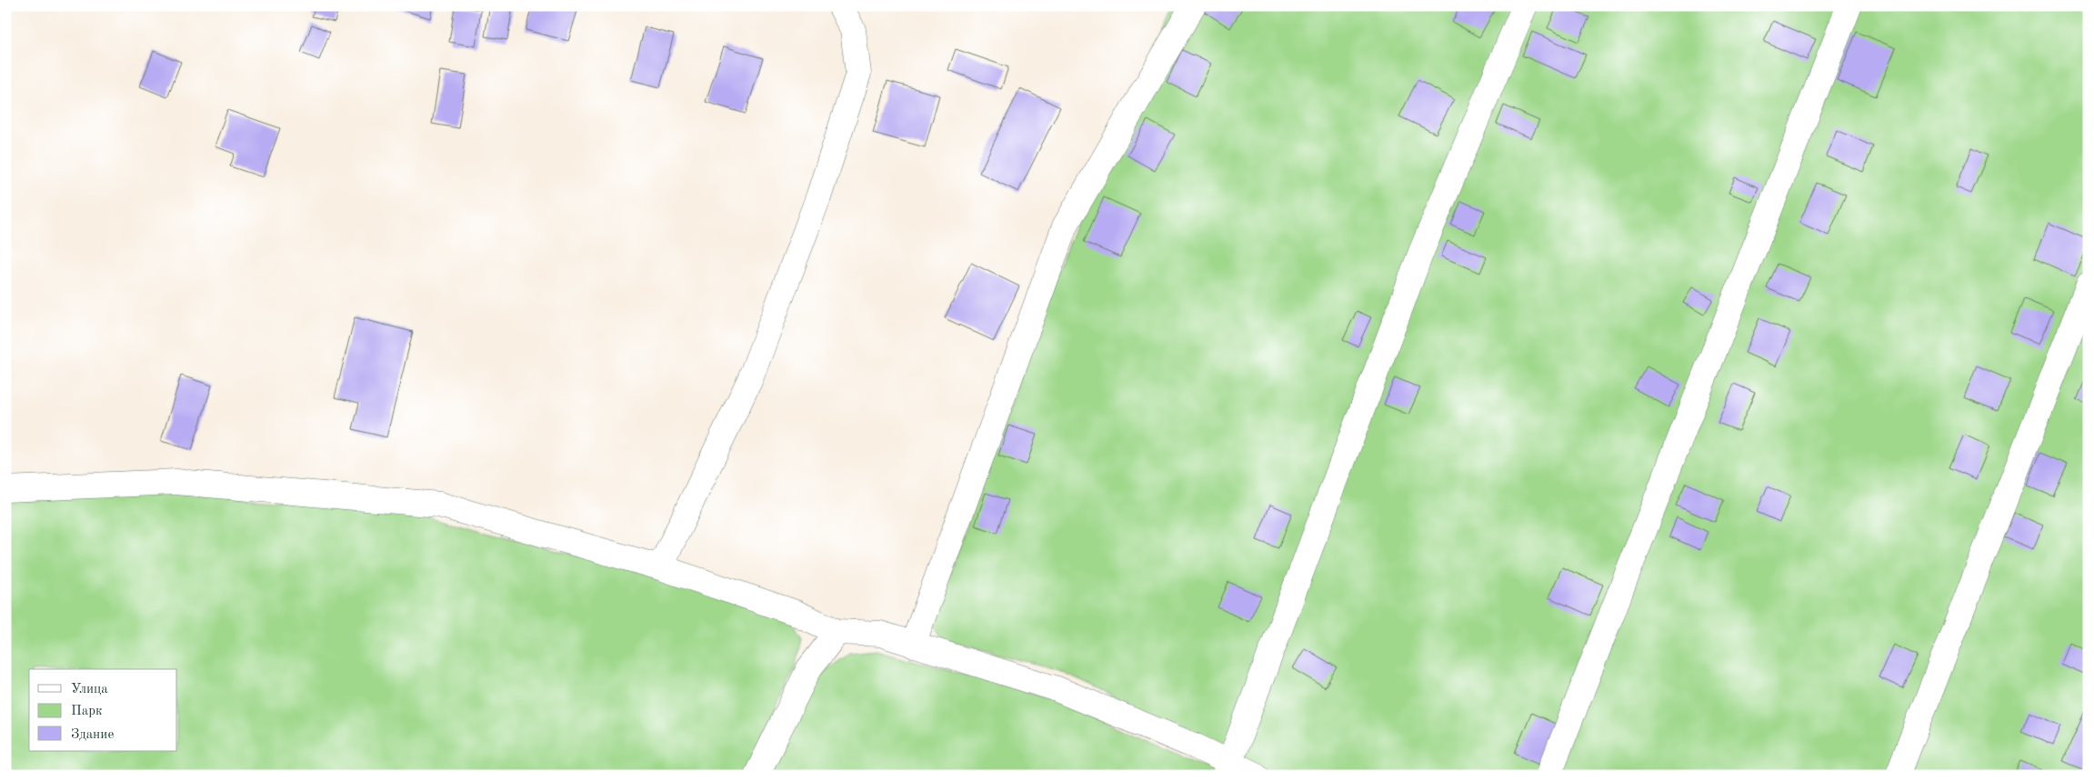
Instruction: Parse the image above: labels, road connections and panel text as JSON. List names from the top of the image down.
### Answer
{
  "legend": ["Улица", "Парк", "Здание"]
}
